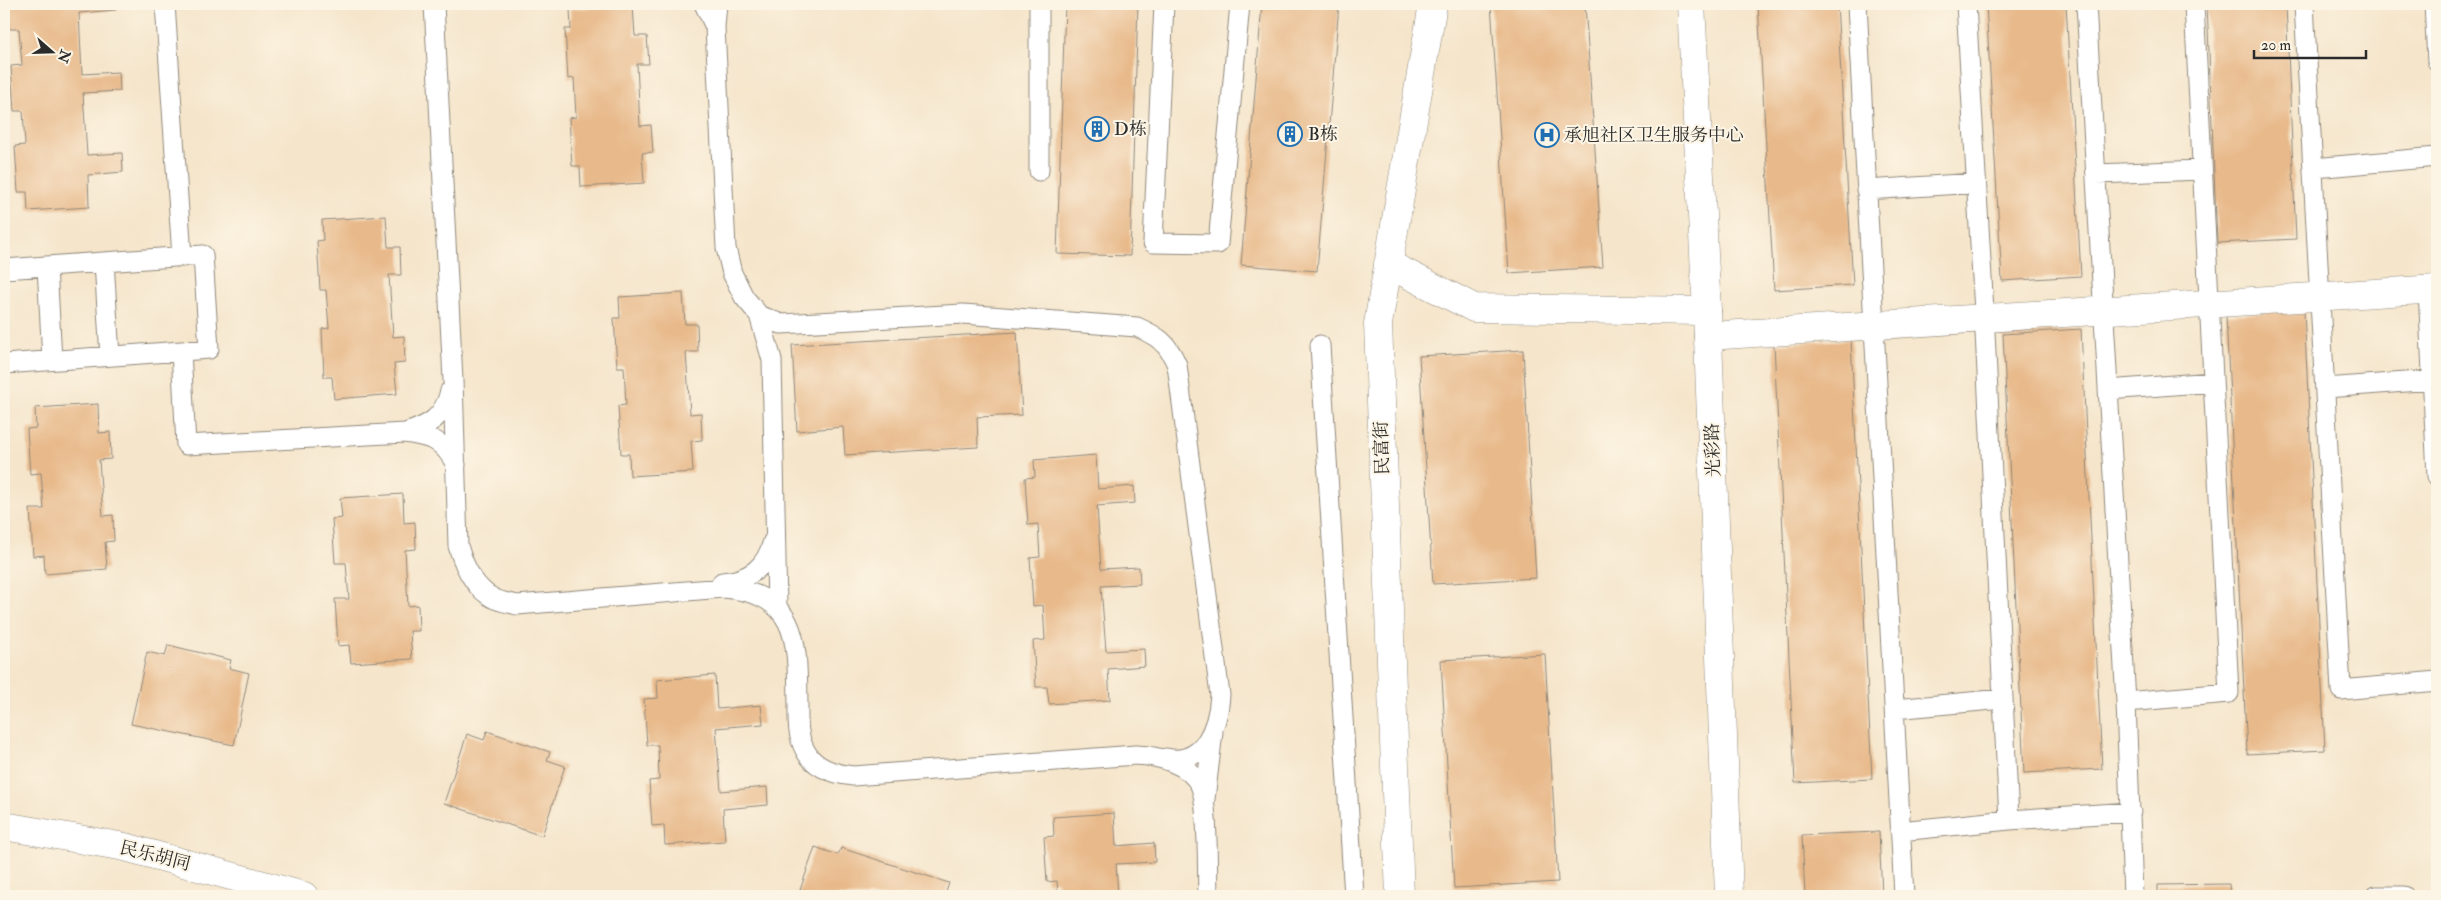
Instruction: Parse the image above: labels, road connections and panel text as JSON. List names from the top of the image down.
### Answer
{
  "streets": {
    "street": ["民富街", "光彩路", "民乐胡同"]
  },
  "places": {
    "building": ["D栋", "B栋"],
    "hospital": ["承旭社区卫生服务中心"]
  },
  "scale_bar": "20 m",
  "north": "right"
}
